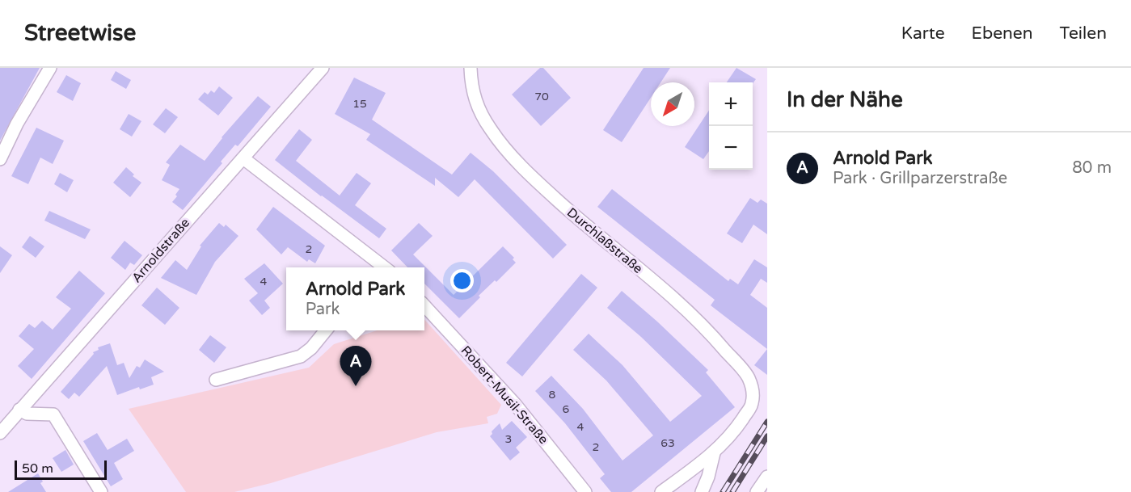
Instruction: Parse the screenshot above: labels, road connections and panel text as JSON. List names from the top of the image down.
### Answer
{
  "streets": {
    "street": ["Durchlaßstraße", "Arnoldstraße", "Robert-Musil-Straße"]
  },
  "house_numbers": [
    "70",
    "15",
    "2",
    "4",
    "8",
    "6",
    "4",
    "3",
    "63",
    "2"
  ],
  "scale_bar": "50 m",
  "north": "bottom left",
  "page": {
    "header": "Streetwise",
    "nav": ["Karte", "Ebenen", "Teilen"],
    "heading": "In der Nähe",
    "map_buttons": ["+", "−"],
    "list": [
      {
        "mark": "A",
        "name": "Arnold Park",
        "note": "Park · Grillparzerstraße",
        "value": "80 m"
      }
    ],
    "popup": ["Arnold Park", "Park"],
    "pins": "A",
    "scale": "50 m"
  }
}
